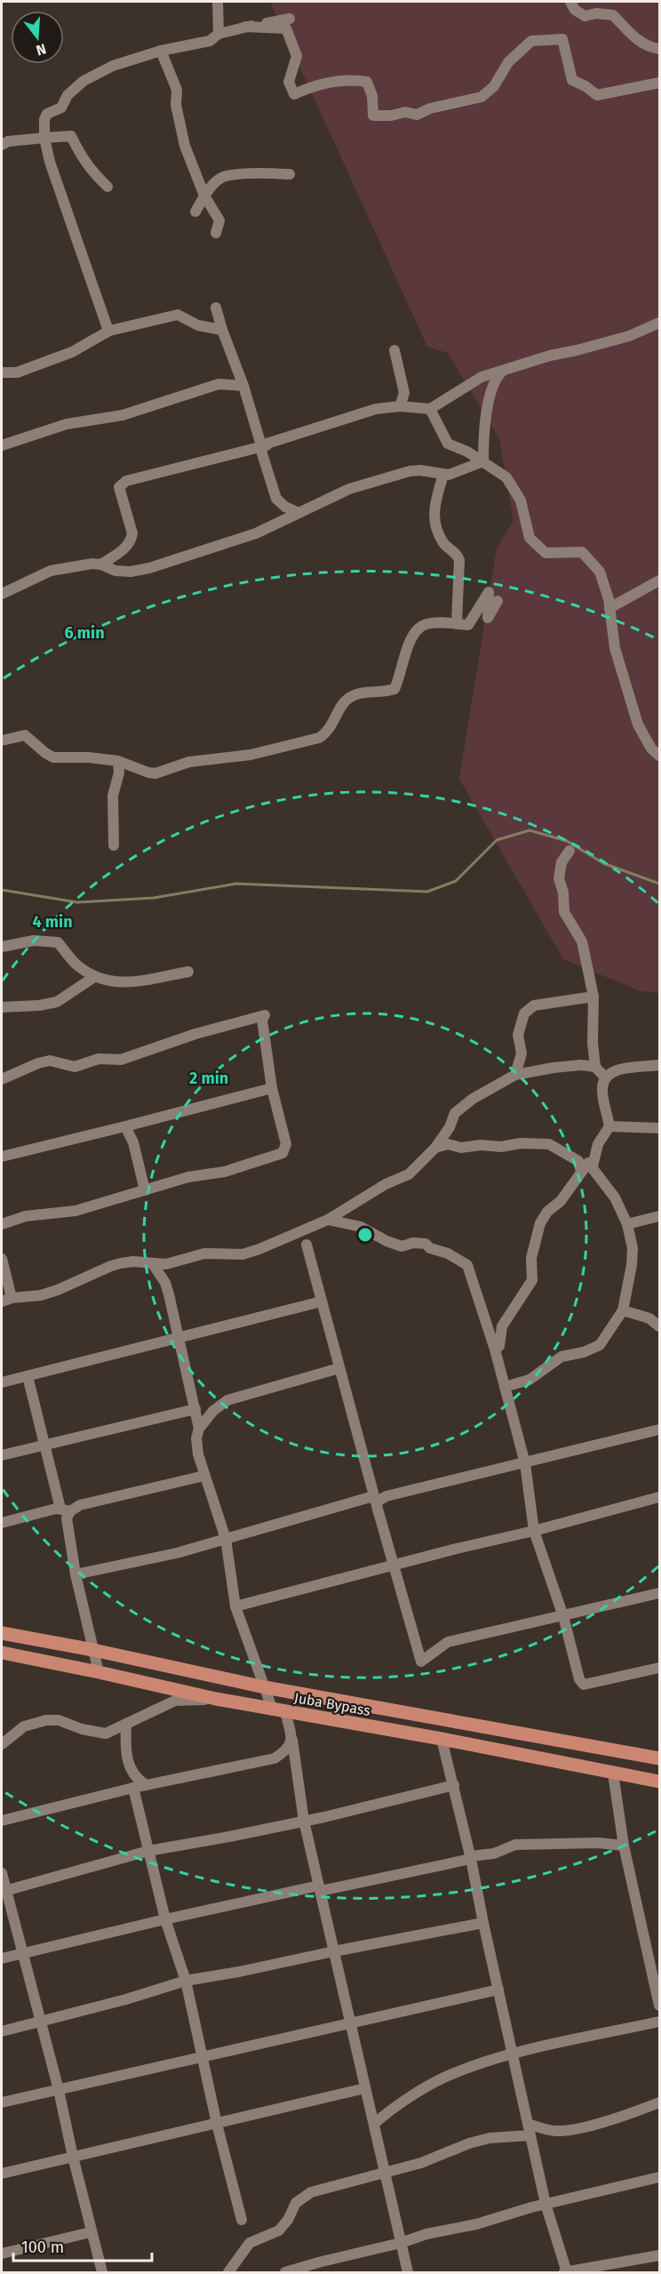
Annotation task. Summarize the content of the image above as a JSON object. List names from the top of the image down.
{
  "streets": {
    "main road": ["Juba Bypass"]
  },
  "scale_bar": "100 m",
  "north": "bottom",
  "rings": ["6 min", "4 min", "2 min"]
}
